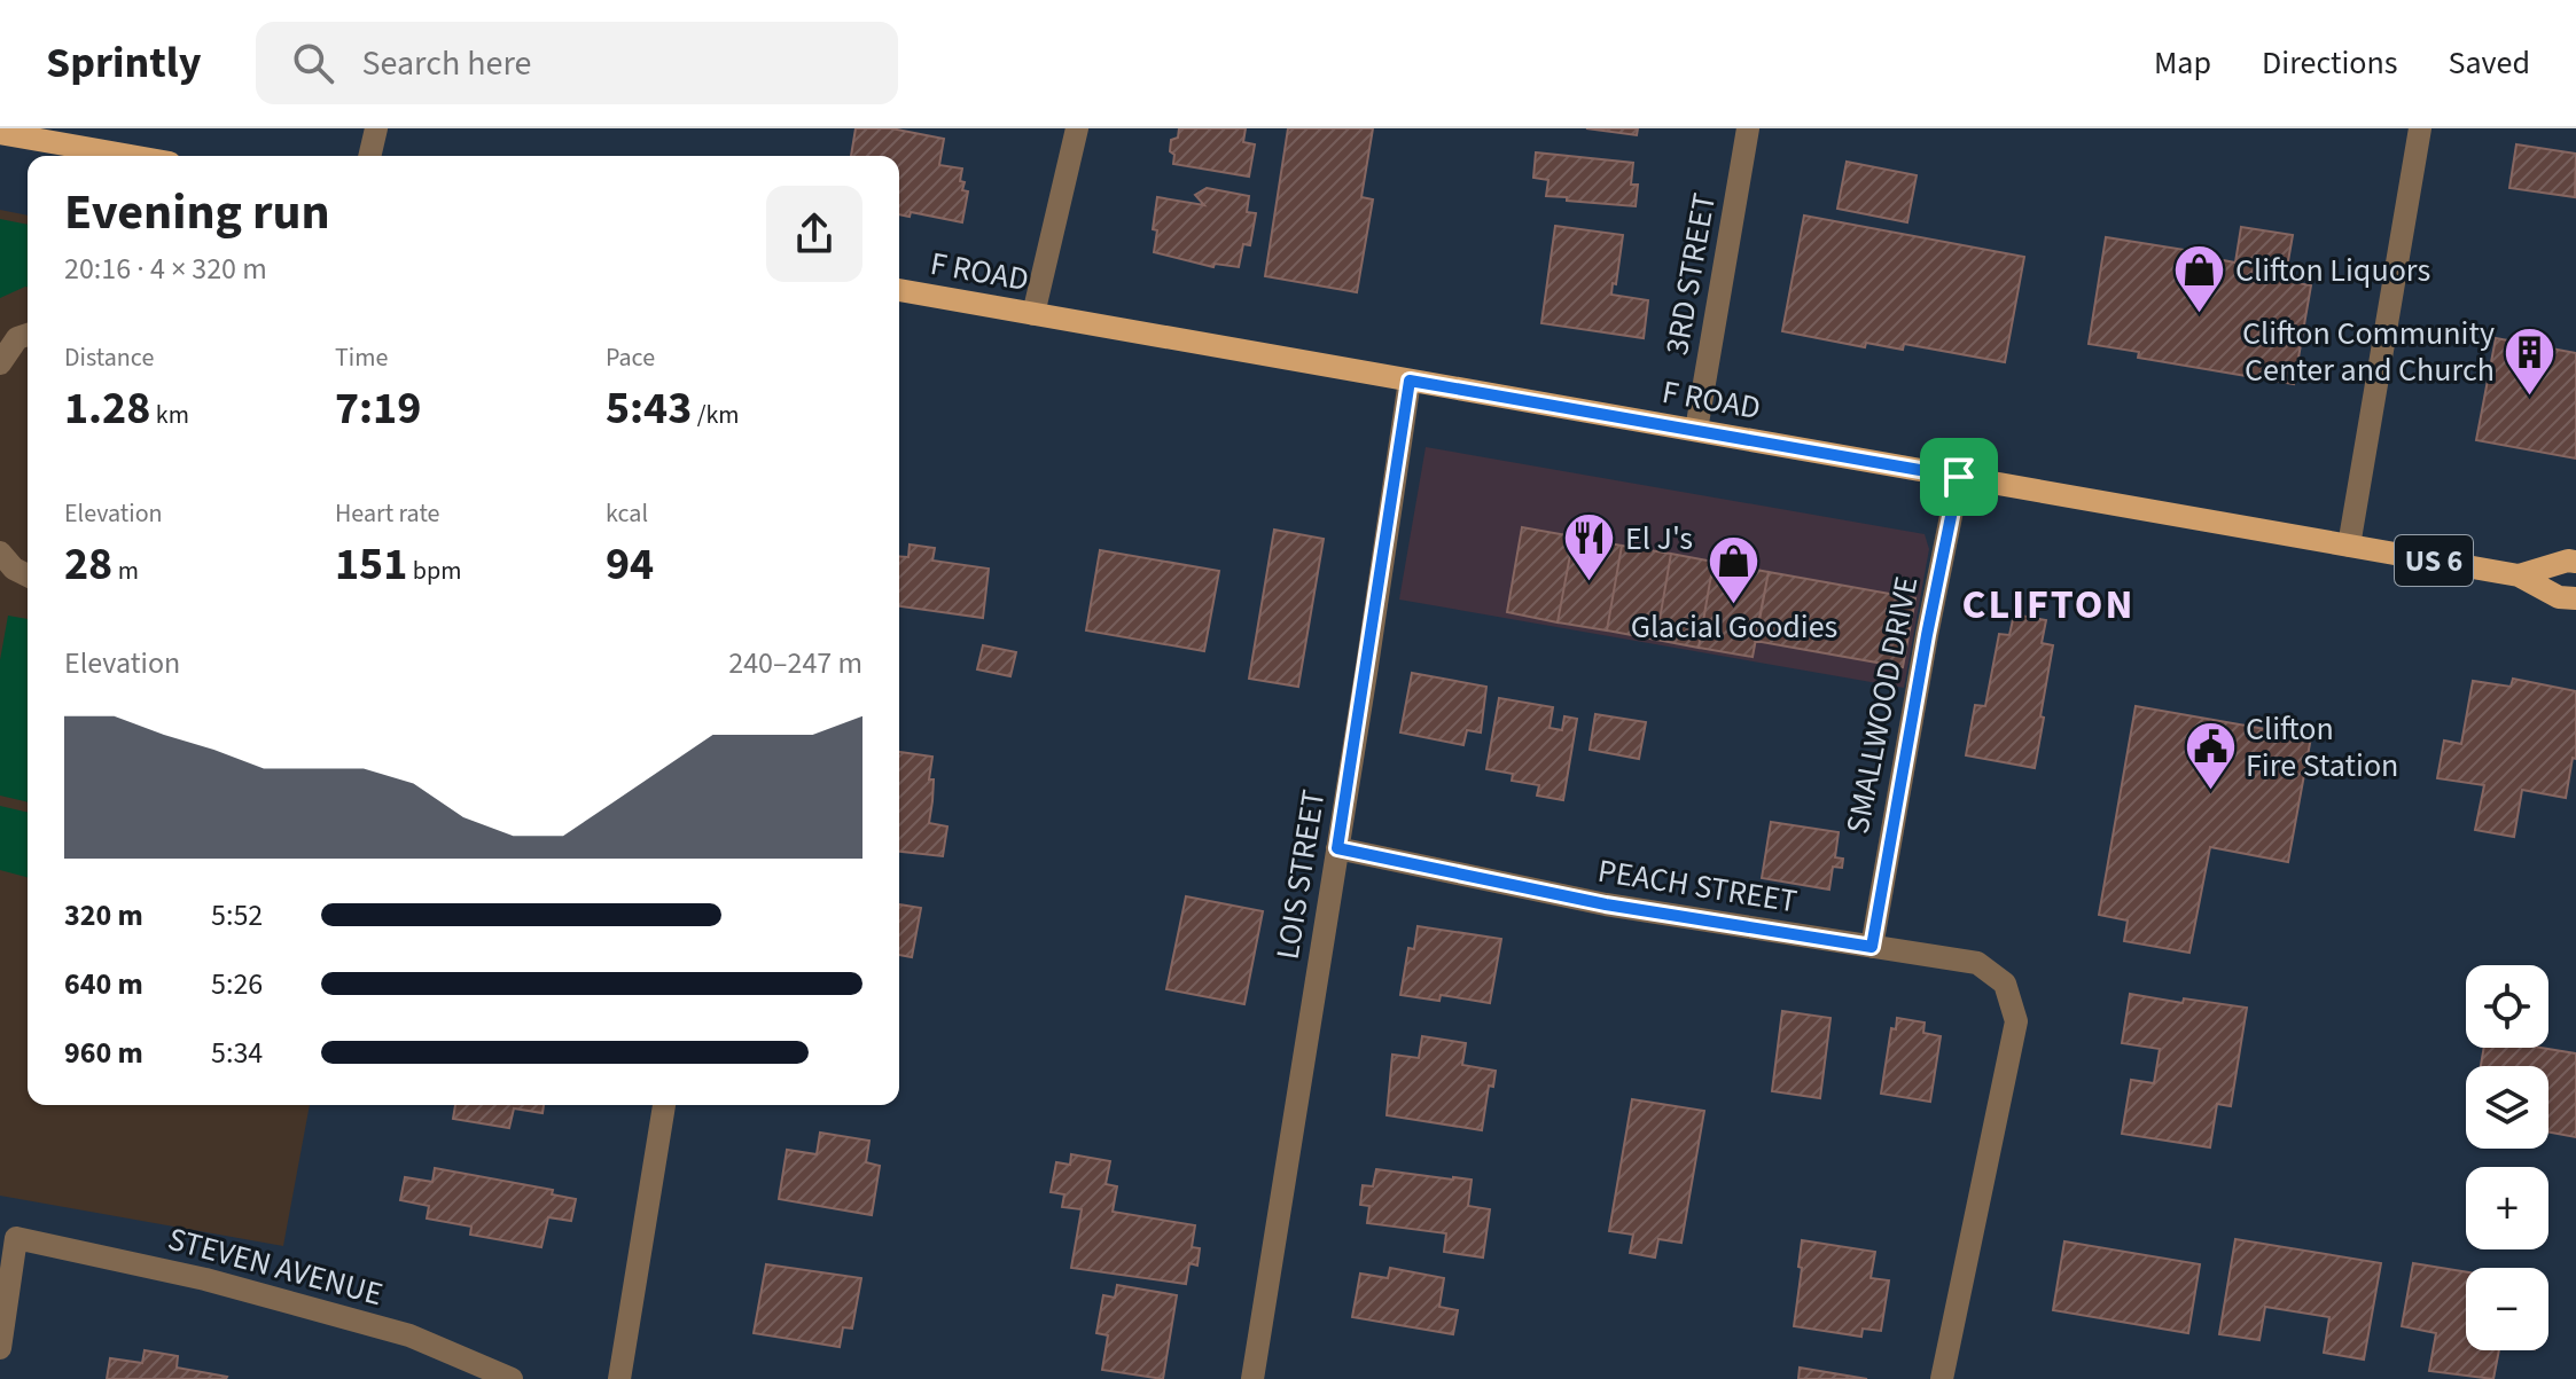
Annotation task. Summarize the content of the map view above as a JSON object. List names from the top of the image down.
{
  "streets": {
    "main road": ["F ROAD", "US 6"],
    "street": [
      "3RD STREET",
      "SMALLWOOD DRIVE",
      "LOIS STREET",
      "PEACH STREET",
      "STEVEN AVENUE"
    ]
  },
  "crossings": [
    ["F ROAD", "3RD STREET"],
    ["F ROAD", "SMALLWOOD DRIVE"],
    ["F ROAD", "LOIS STREET"],
    ["SMALLWOOD DRIVE", "PEACH STREET"],
    ["LOIS STREET", "PEACH STREET"]
  ],
  "districts": ["CLIFTON"],
  "places": {
    "shop": ["Clifton Liquors", "Glacial Goodies"],
    "building": ["Clifton Community Center and Church"],
    "restaurant": ["El J's"],
    "public building": ["Clifton Fire Station"]
  },
  "page": {
    "header": "Sprintly",
    "search": "Search here",
    "nav": ["Map", "Directions", "Saved"],
    "heading": ["Evening run", "20:16 · 4 × 320 m"],
    "stats": [
      ["Distance", "1.28 km"],
      ["Time", "7:19"],
      ["Pace", "5:43 /km"],
      ["Elevation", "28 m"],
      ["Heart rate", "151 bpm"],
      ["kcal", "94"]
    ],
    "chart": ["Elevation", "240–247 m"],
    "list": [
      {
        "name": "320 m",
        "note": "5:52"
      },
      {
        "name": "640 m",
        "note": "5:26"
      },
      {
        "name": "960 m",
        "note": "5:34"
      }
    ],
    "map_buttons": ["+", "−"]
  }
}
